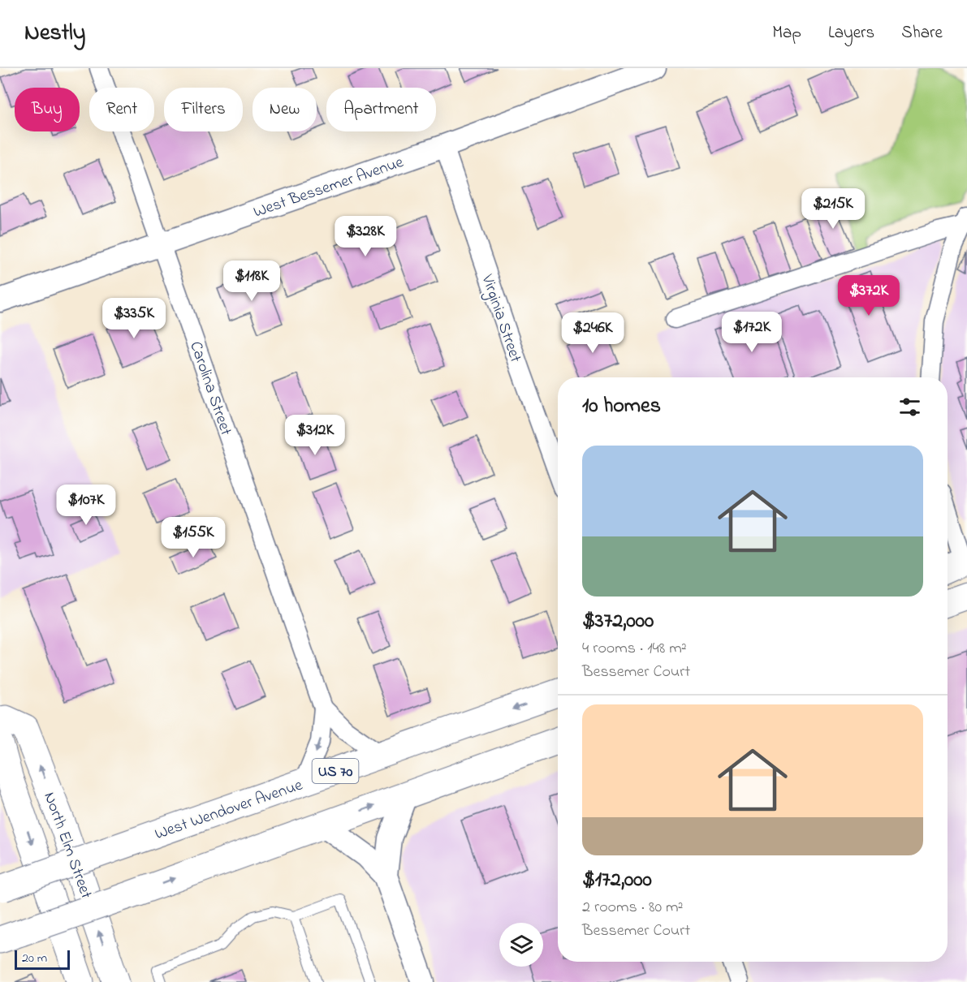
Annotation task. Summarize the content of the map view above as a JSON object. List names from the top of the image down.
{
  "streets": {
    "main road": ["US 70", "West Wendover Avenue", "North Elm Street"],
    "street": ["West Bessemer Avenue", "Virginia Street", "Carolina Street"]
  },
  "crossings": [
    ["West Bessemer Avenue", "Virginia Street"],
    ["West Bessemer Avenue", "Carolina Street"],
    ["Carolina Street", "West Wendover Avenue"]
  ],
  "scale_bar": "20 m",
  "page": {
    "header": "Nestly",
    "nav": ["Map", "Layers", "Share"],
    "chip": [
      "Buy",
      "Rent",
      "Filters",
      "New",
      "Apartment"
    ],
    "price": [
      "$215K",
      "$328K",
      "$118K",
      "$372K",
      "$335K",
      "$172K",
      "$246K",
      "$312K",
      "$107K",
      "$155K"
    ],
    "heading": "10 homes",
    "list": [
      {
        "name": "$372,000",
        "note": "4 rooms · 148 m² · Bessemer Court"
      },
      {
        "name": "$172,000",
        "note": "2 rooms · 80 m² · Bessemer Court"
      }
    ],
    "scale": "20 m"
  }
}
